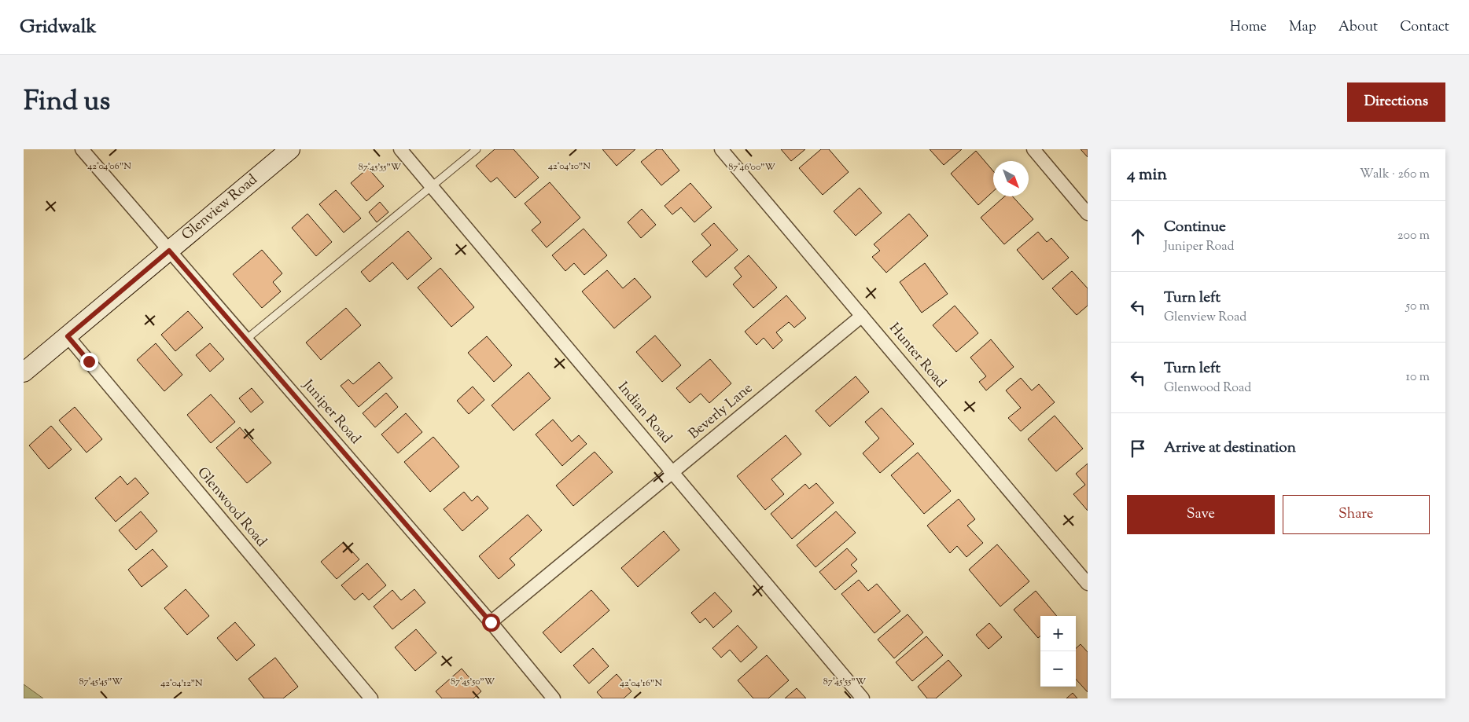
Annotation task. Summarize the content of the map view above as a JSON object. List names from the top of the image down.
{
  "streets": {
    "main road": ["Glenview Road"],
    "street": [
      "Hunter Road",
      "Beverly Lane",
      "Juniper Road",
      "Indian Road",
      "Glenwood Road"
    ]
  },
  "crossings": [
    ["Glenview Road", "Juniper Road"],
    ["Glenview Road", "Glenwood Road"],
    ["Hunter Road", "Beverly Lane"],
    ["Beverly Lane", "Juniper Road"],
    ["Beverly Lane", "Indian Road"]
  ],
  "north": "bottom right",
  "page": {
    "header": "Gridwalk",
    "nav": [
      "Home",
      "Map",
      "About",
      "Contact"
    ],
    "title": "Find us",
    "buttons": [
      "Directions",
      ["Save", "Share"]
    ],
    "heading": ["4 min", "Walk · 260 m"],
    "list": [
      ["Continue", "Juniper Road", "200 m"],
      ["Turn left", "Glenview Road", "50 m"],
      ["Turn left", "Glenwood Road", "10 m"],
      "Arrive at destination"
    ],
    "map_buttons": ["+", "−"]
  },
  "coordinates": [
    "42°04'06\"N",
    "42°04'10\"N",
    "87°45'55\"W",
    "87°46'00\"W",
    "87°45'45\"W",
    "87°45'50\"W",
    "42°04'12\"N",
    "42°04'16\"N"
  ]
}
